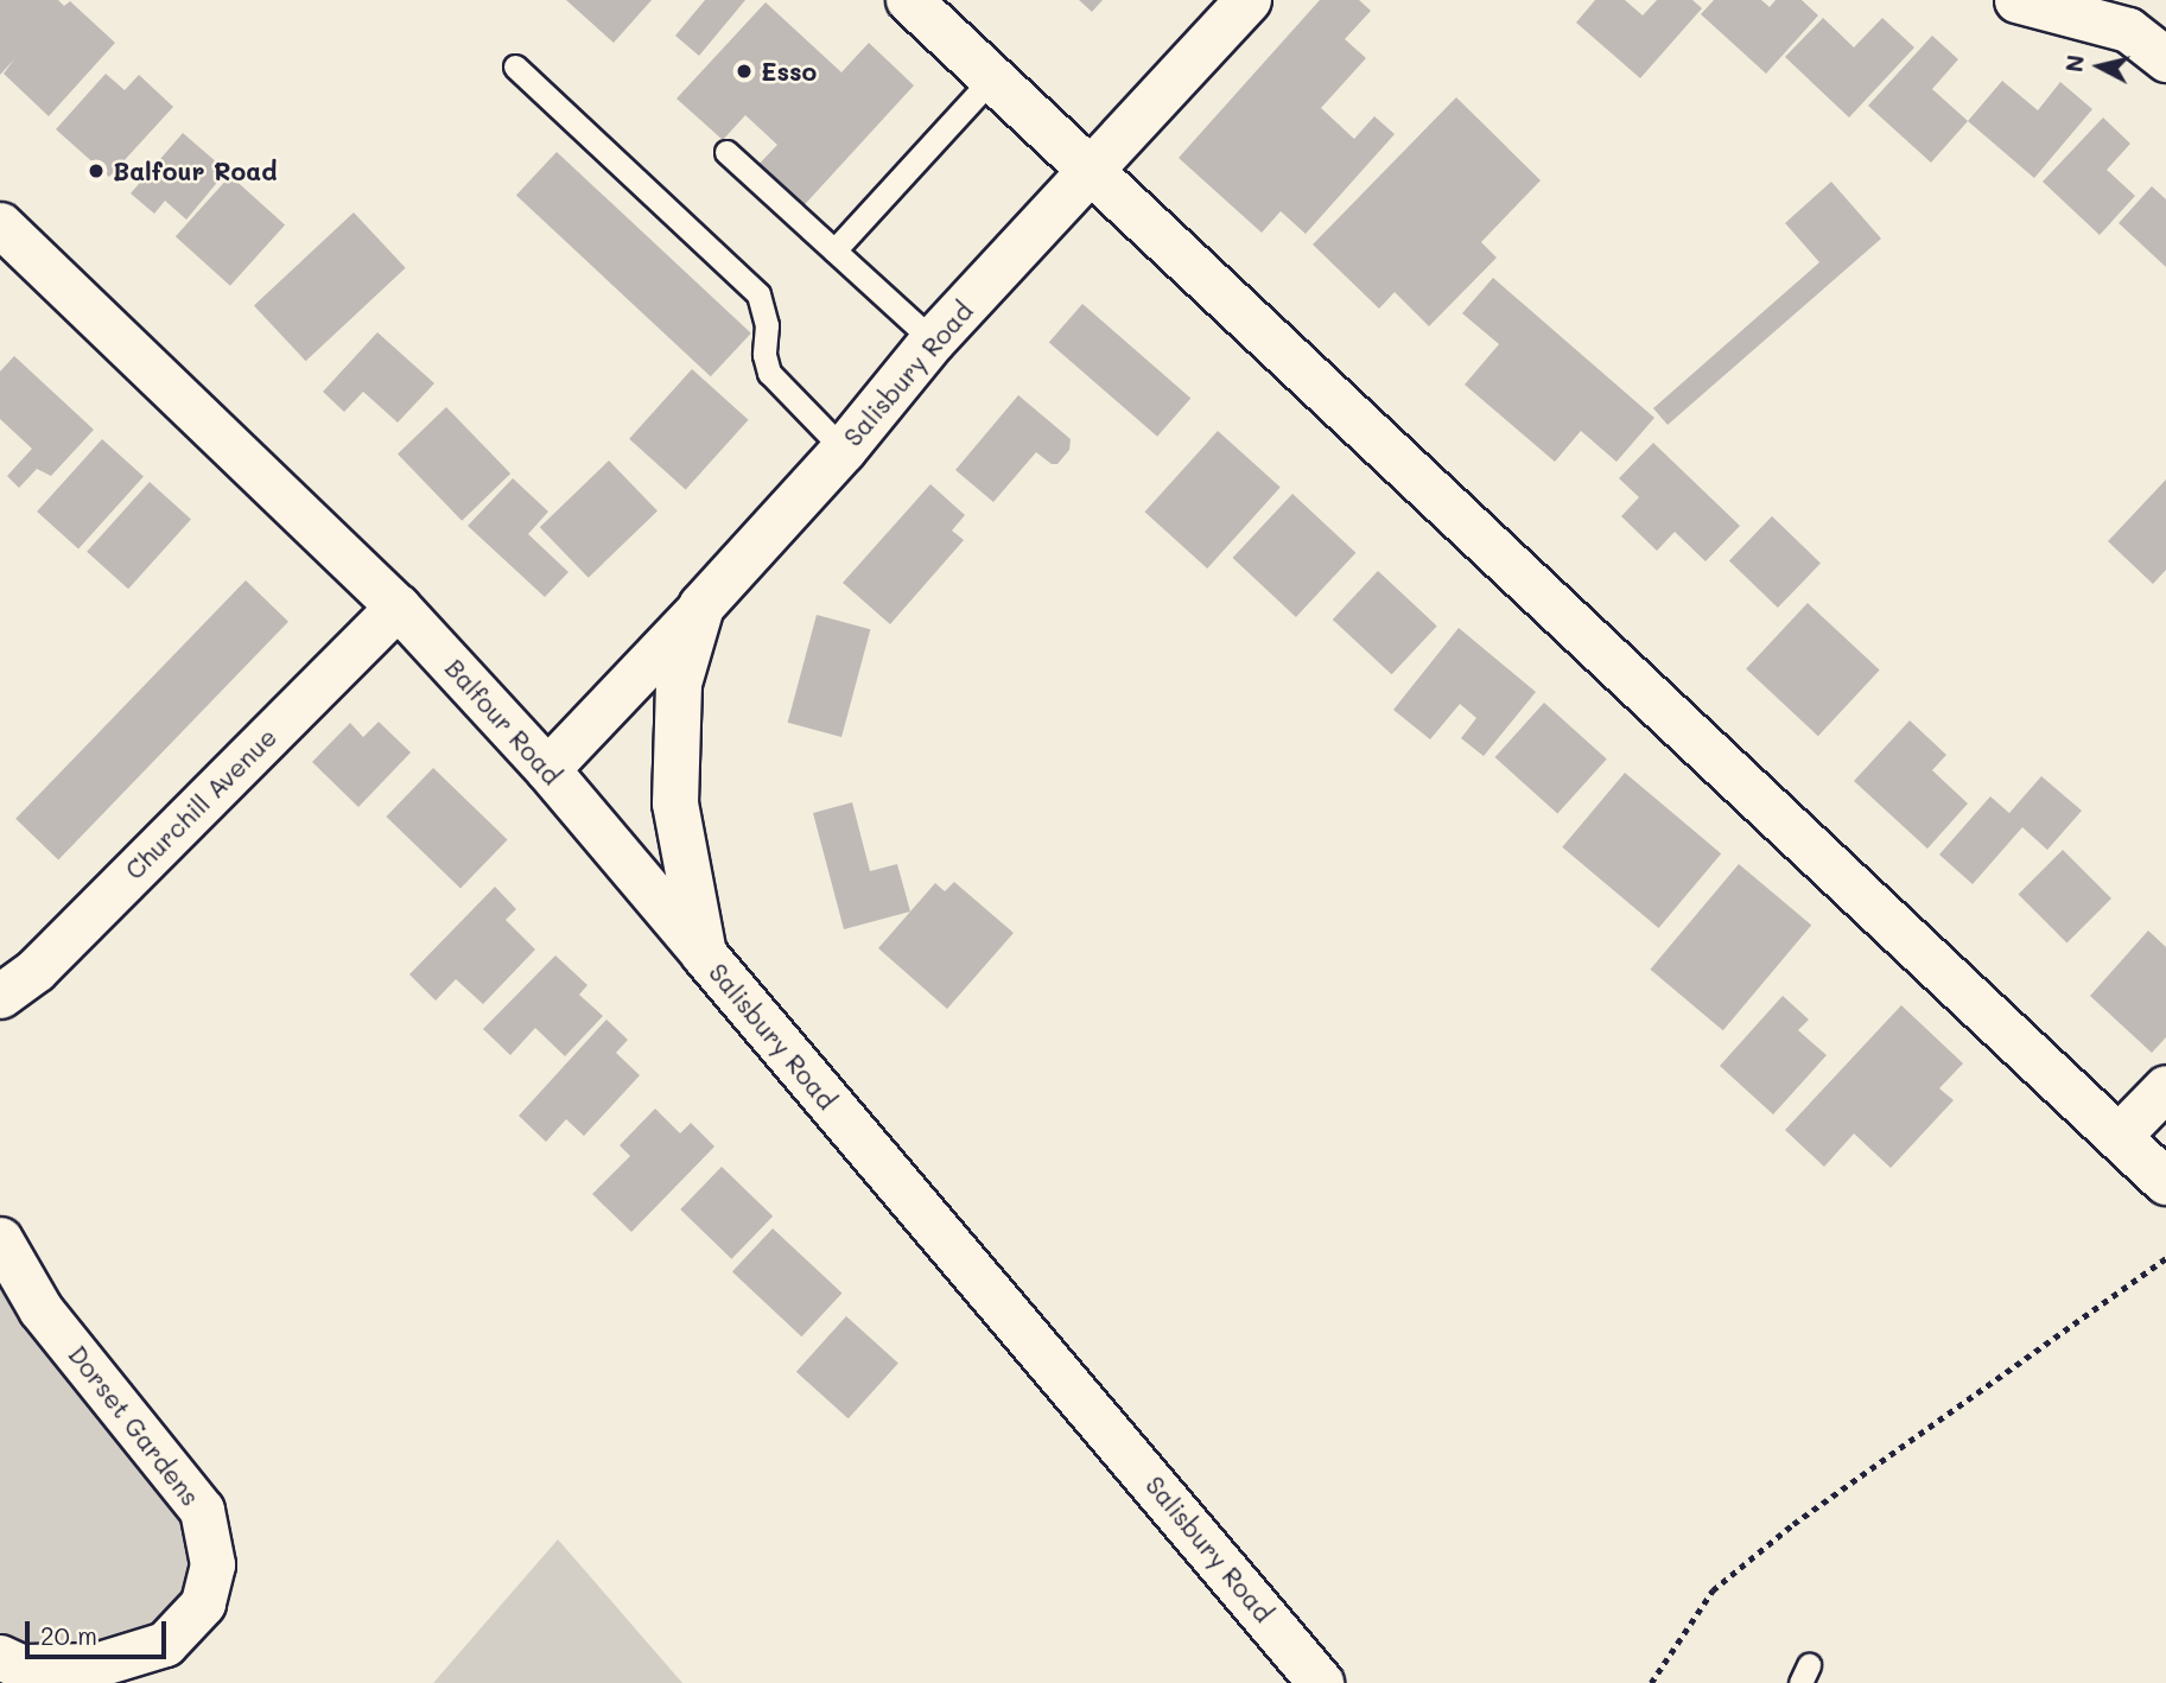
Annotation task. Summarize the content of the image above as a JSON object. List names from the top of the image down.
{
  "streets": {
    "street": [
      "Salisbury Road",
      "Balfour Road",
      "Churchill Avenue",
      "Dorset Gardens"
    ]
  },
  "crossings": [
    ["Salisbury Road", "Balfour Road"],
    ["Balfour Road", "Churchill Avenue"]
  ],
  "places": ["Esso", "Balfour Road"],
  "scale_bar": "20 m",
  "north": "left"
}
